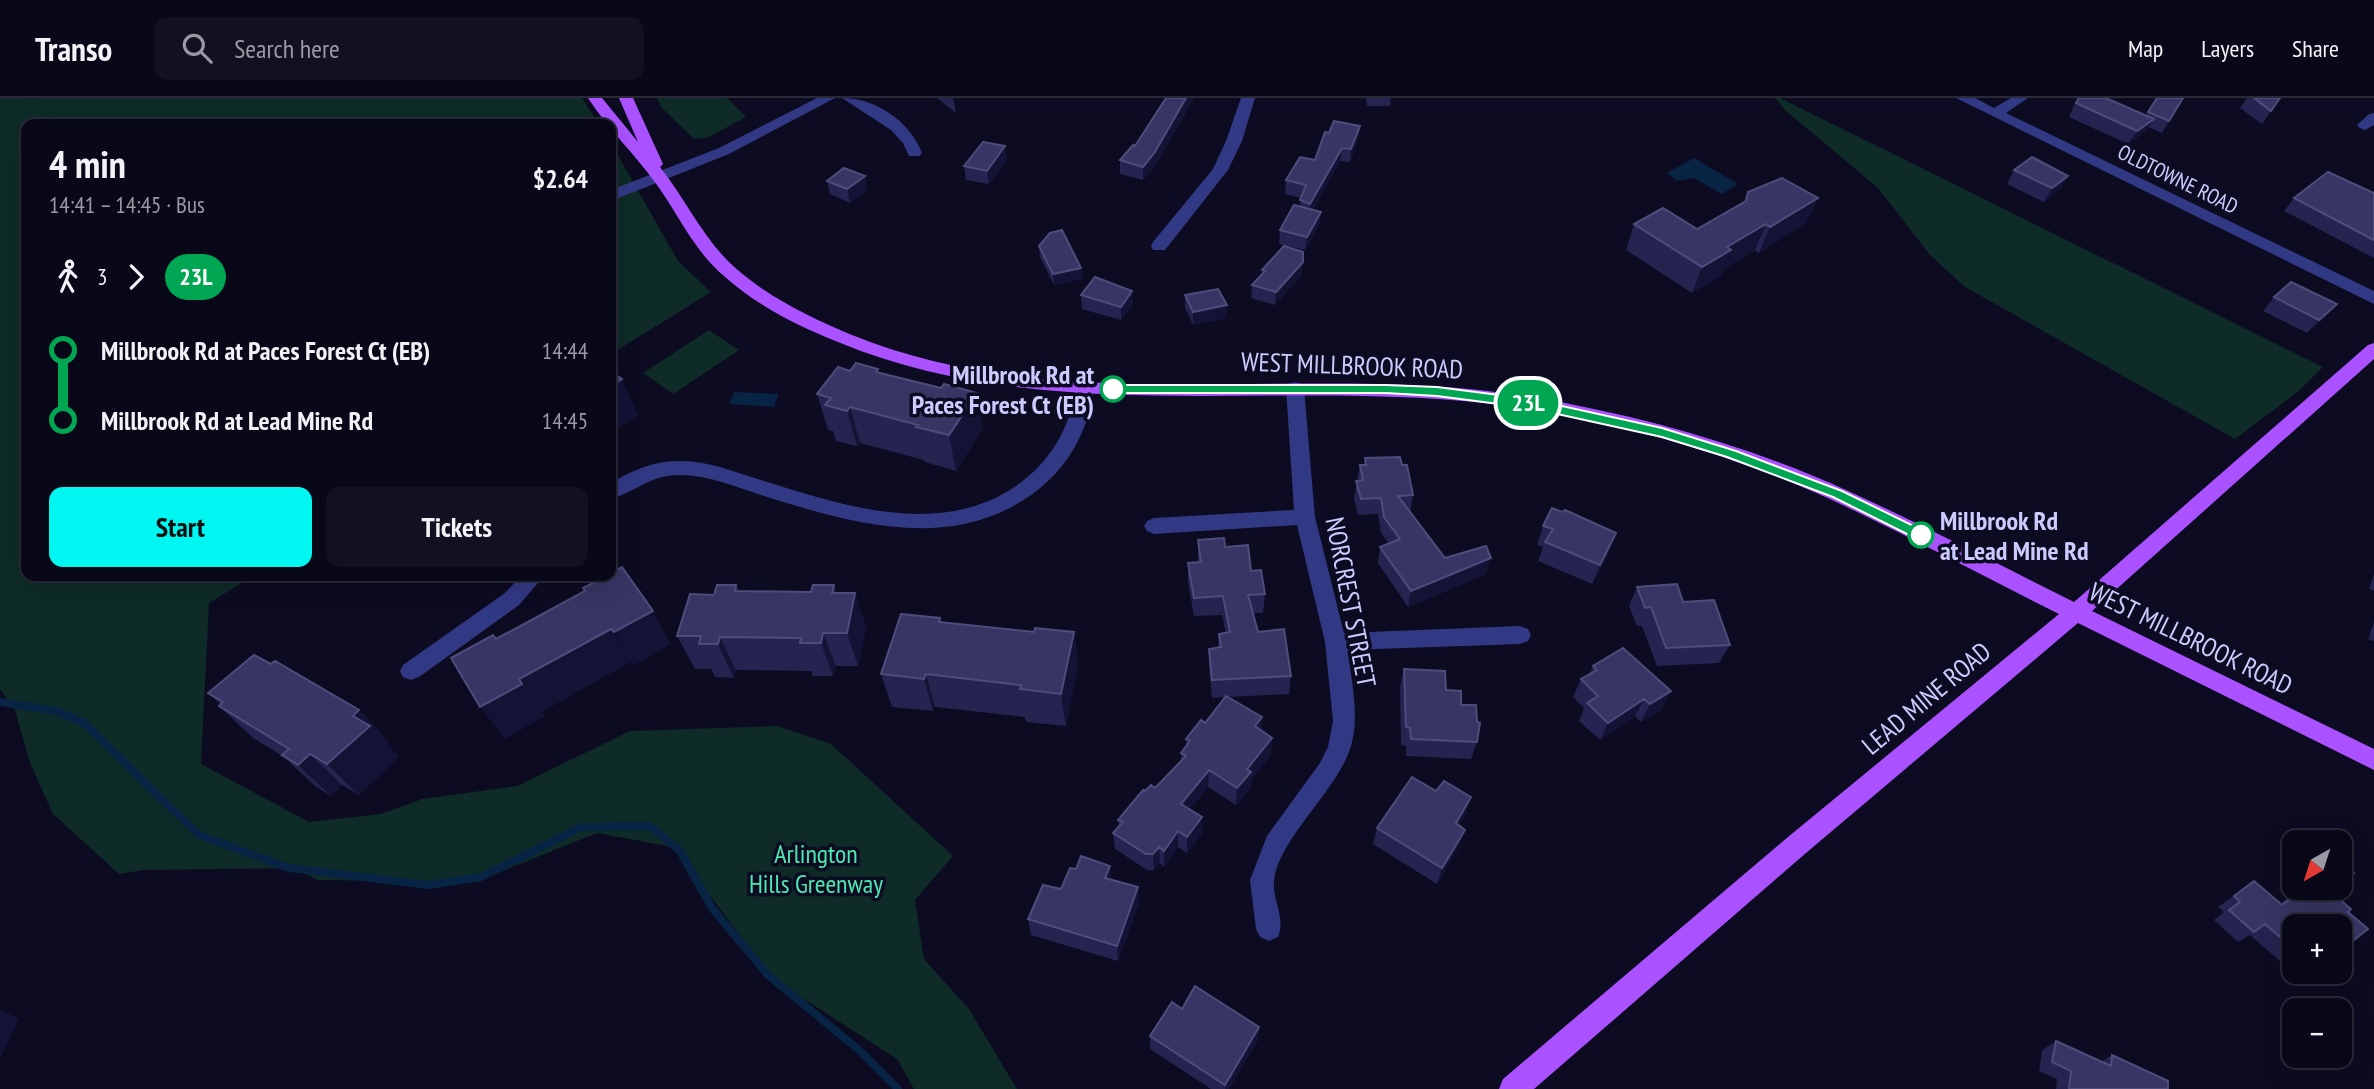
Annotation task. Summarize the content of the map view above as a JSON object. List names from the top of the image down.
{
  "streets": {
    "main road": ["WEST MILLBROOK ROAD", "LEAD MINE ROAD"],
    "street": ["OLDTOWNE ROAD", "NORCREST STREET"]
  },
  "crossings": [
    ["WEST MILLBROOK ROAD", "NORCREST STREET"],
    ["WEST MILLBROOK ROAD", "LEAD MINE ROAD"]
  ],
  "parks": ["Arlington Hills Greenway"],
  "places": ["Millbrook Rd at Paces Forest Ct (EB)", "Millbrook Rd at Lead Mine Rd"],
  "lines": ["bus line 23L"],
  "north": "bottom left",
  "page": {
    "header": "Transo",
    "search": "Search here",
    "nav": ["Map", "Layers", "Share"],
    "on_map": "23L",
    "heading": ["4 min", "14:41 – 14:45 · Bus", "$2.64"],
    "legs": ["3", "23L"],
    "list": [
      {
        "name": "Millbrook Rd at Paces Forest Ct (EB)",
        "value": "14:44"
      },
      {
        "name": "Millbrook Rd at Lead Mine Rd",
        "value": "14:45"
      }
    ],
    "buttons": ["Start", "Tickets"],
    "map_buttons": ["+", "−"]
  }
}
